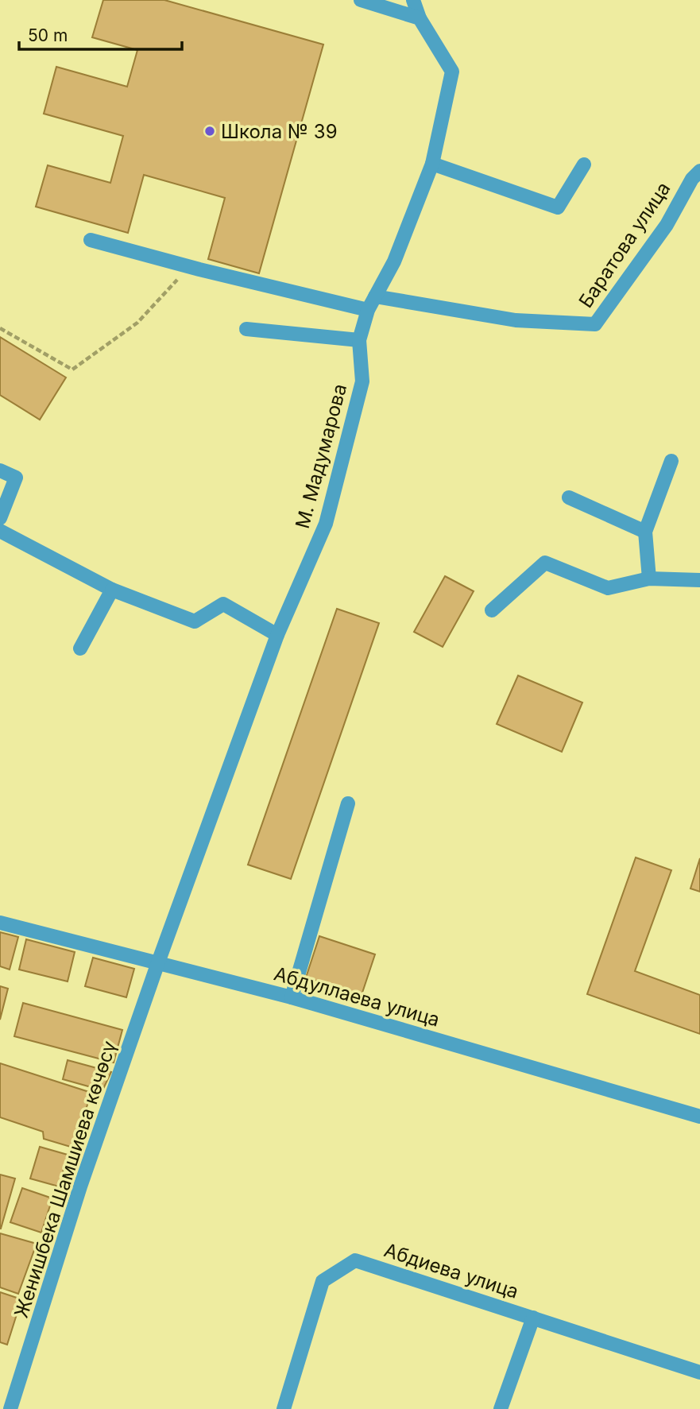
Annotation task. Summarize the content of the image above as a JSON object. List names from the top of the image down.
{
  "streets": {
    "street": [
      "Баратова улица",
      "М. Мадумарова",
      "Абдуллаева улица",
      "Женишбека Шамшиева көчөсү",
      "Абдиева улица"
    ]
  },
  "crossings": [
    ["Баратова улица", "М. Мадумарова"],
    ["М. Мадумарова", "Абдуллаева улица"],
    ["М. Мадумарова", "Женишбека Шамшиева көчөсү"],
    ["Абдуллаева улица", "Женишбека Шамшиева көчөсү"]
  ],
  "places": ["Школа № 39"],
  "scale_bar": "50 m"
}
